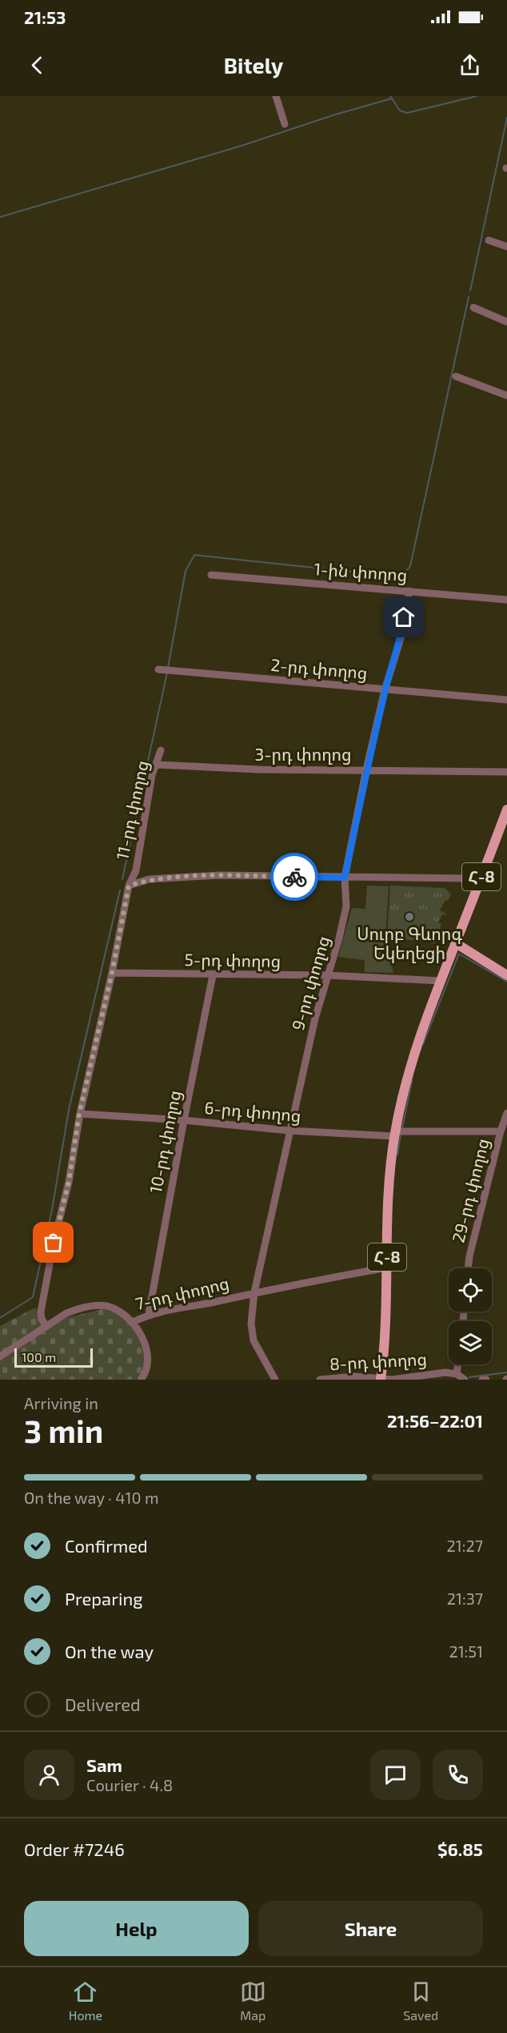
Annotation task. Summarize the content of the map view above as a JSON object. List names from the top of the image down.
{
  "streets": {
    "main road": ["Հ-8"],
    "street": [
      "1-ին փողոց",
      "2-րդ փողոց",
      "3-րդ փողոց",
      "11-րդ փողոց",
      "5-րդ փողոց",
      "9-րդ փողոց",
      "6-րդ փողոց",
      "10-րդ փողոց",
      "29-րդ փողոց",
      "7-րդ փողոց",
      "8-րդ փողոց"
    ]
  },
  "crossings": [
    ["1-ին փողոց", "9-րդ փողոց"],
    ["2-րդ փողոց", "9-րդ փողոց"],
    ["3-րդ փողոց", "11-րդ փողոց"],
    ["3-րդ փողոց", "9-րդ փողոց"],
    ["11-րդ փողոց", "5-րդ փողոց"],
    ["11-րդ փողոց", "6-րդ փողոց"],
    ["11-րդ փողոց", "7-րդ փողոց"],
    ["Հ-8", "5-րդ փողոց"],
    ["Հ-8", "6-րդ փողոց"],
    ["Հ-8", "7-րդ փողոց"],
    ["Հ-8", "8-րդ փողոց"],
    ["5-րդ փողոց", "9-րդ փողոց"],
    ["5-րդ փողոց", "10-րդ փողոց"],
    ["9-րդ փողոց", "6-րդ փողոց"],
    ["9-րդ փողոց", "7-րդ փողոց"],
    ["6-րդ փողոց", "10-րդ փողոց"],
    ["6-րդ փողոց", "29-րդ փողոց"],
    ["10-րդ փողոց", "7-րդ փողոց"]
  ],
  "places": ["Սուրբ Գևորգ Եկեղեցի"],
  "scale_bar": "100 m",
  "page": {
    "status": "21:53",
    "header": "Bitely",
    "scale": "100 m",
    "heading": ["3 min", "Arriving in", "21:56–22:01"],
    "panel": [
      "Sam",
      "Courier · 4.8",
      "Order #7246",
      "$6.85"
    ],
    "bar": "On the way · 410 m",
    "list": [
      ["Confirmed", "21:27"],
      ["Preparing", "21:37"],
      ["On the way", "21:51"],
      "Delivered"
    ],
    "buttons": ["Help", "Share"],
    "tabs": ["Home", "Map", "Saved"]
  }
}
